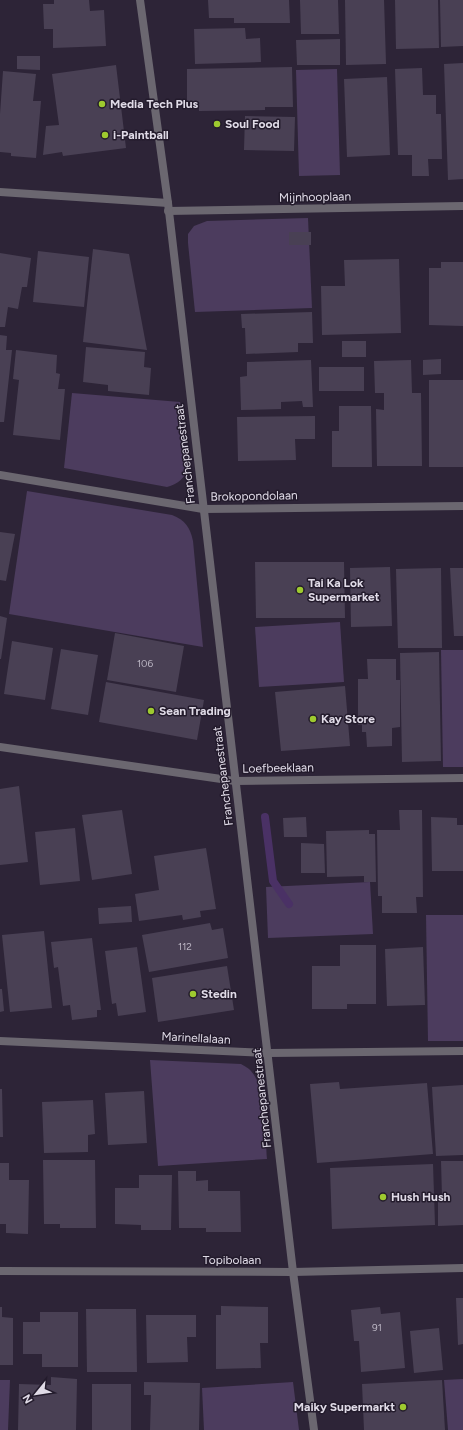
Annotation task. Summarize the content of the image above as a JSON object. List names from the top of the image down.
{
  "streets": {
    "street": [
      "Mijnhooplaan",
      "Franchepanestraat",
      "Brokopondolaan",
      "Loefbeeklaan",
      "Marinellalaan",
      "Topibolaan"
    ]
  },
  "crossings": [
    ["Mijnhooplaan", "Franchepanestraat"],
    ["Franchepanestraat", "Brokopondolaan"],
    ["Franchepanestraat", "Loefbeeklaan"],
    ["Franchepanestraat", "Marinellalaan"],
    ["Franchepanestraat", "Topibolaan"]
  ],
  "places": [
    "Media Tech Plus",
    "Soul Food",
    "i-Paintball",
    "Tai Ka Lok Supermarket",
    "Sean Trading",
    "Kay Store",
    "Stedin",
    "Hush Hush",
    "Maiky Supermarkt"
  ],
  "house_numbers": ["106", "112", "91"],
  "north": "bottom left"
}
